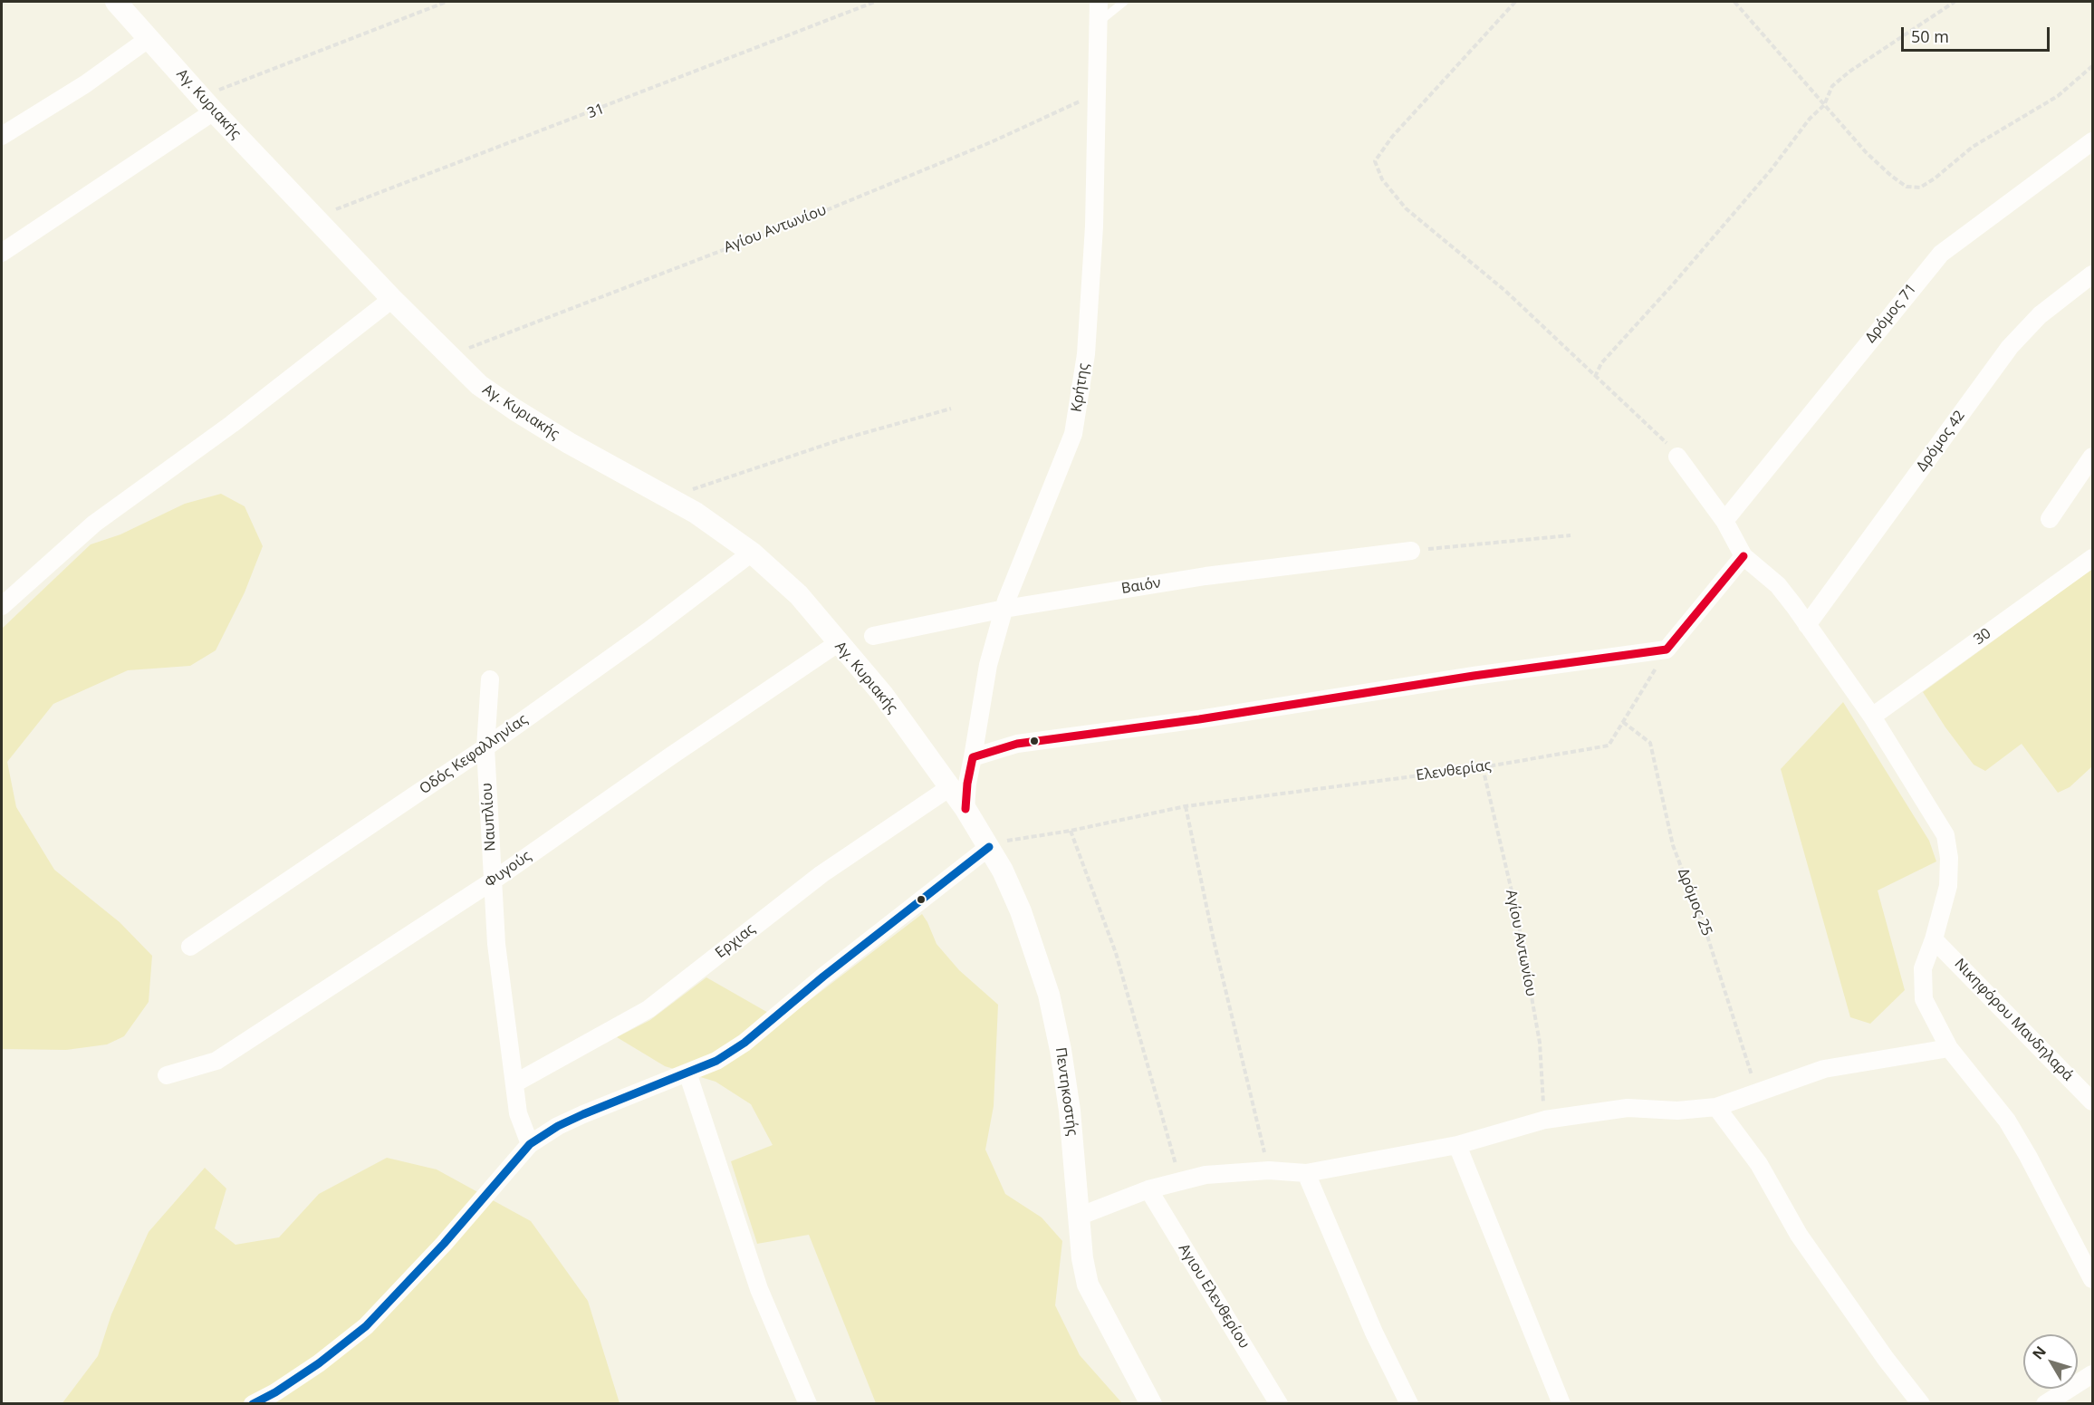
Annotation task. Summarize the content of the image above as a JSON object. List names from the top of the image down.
{
  "streets": {
    "street": [
      "Αγ. Κυριακής",
      "Δρόμος 71",
      "Κρήτης",
      "Δρόμος 42",
      "Βαιόν",
      "30",
      "Οδός Κεφαλληνίας",
      "Ναυπλίου",
      "Φυγούς",
      "Ερχιας",
      "Νικηφόρου Μανδηλαρά",
      "Πεντηκοστής",
      "Αγιου Ελενθερίου"
    ],
    "path": [
      "31",
      "Αγίου Αντωνίου",
      "Ελενθερίας",
      "Δρόμος 25"
    ]
  },
  "crossings": [
    ["Αγ. Κυριακής", "31"],
    ["Αγ. Κυριακής", "Αγίου Αντωνίου"],
    ["Αγ. Κυριακής", "Οδός Κεφαλληνίας"],
    ["Αγ. Κυριακής", "Φυγούς"],
    ["Αγ. Κυριακής", "Ερχιας"],
    ["Αγ. Κυριακής", "Πεντηκοστής"],
    ["Αγίου Αντωνίου", "Κρήτης"],
    ["Αγίου Αντωνίου", "Ελενθερίας"],
    ["Κρήτης", "Βαιόν"],
    ["Κρήτης", "Πεντηκοστής"],
    ["Οδός Κεφαλληνίας", "Ναυπλίου"],
    ["Ελενθερίας", "Δρόμος 25"],
    ["Ελενθερίας", "Πεντηκοστής"],
    ["Ναυπλίου", "Φυγούς"],
    ["Ναυπλίου", "Ερχιας"],
    ["Ερχιας", "Πεντηκοστής"]
  ],
  "scale_bar": "50 m",
  "north": "top left"
}
